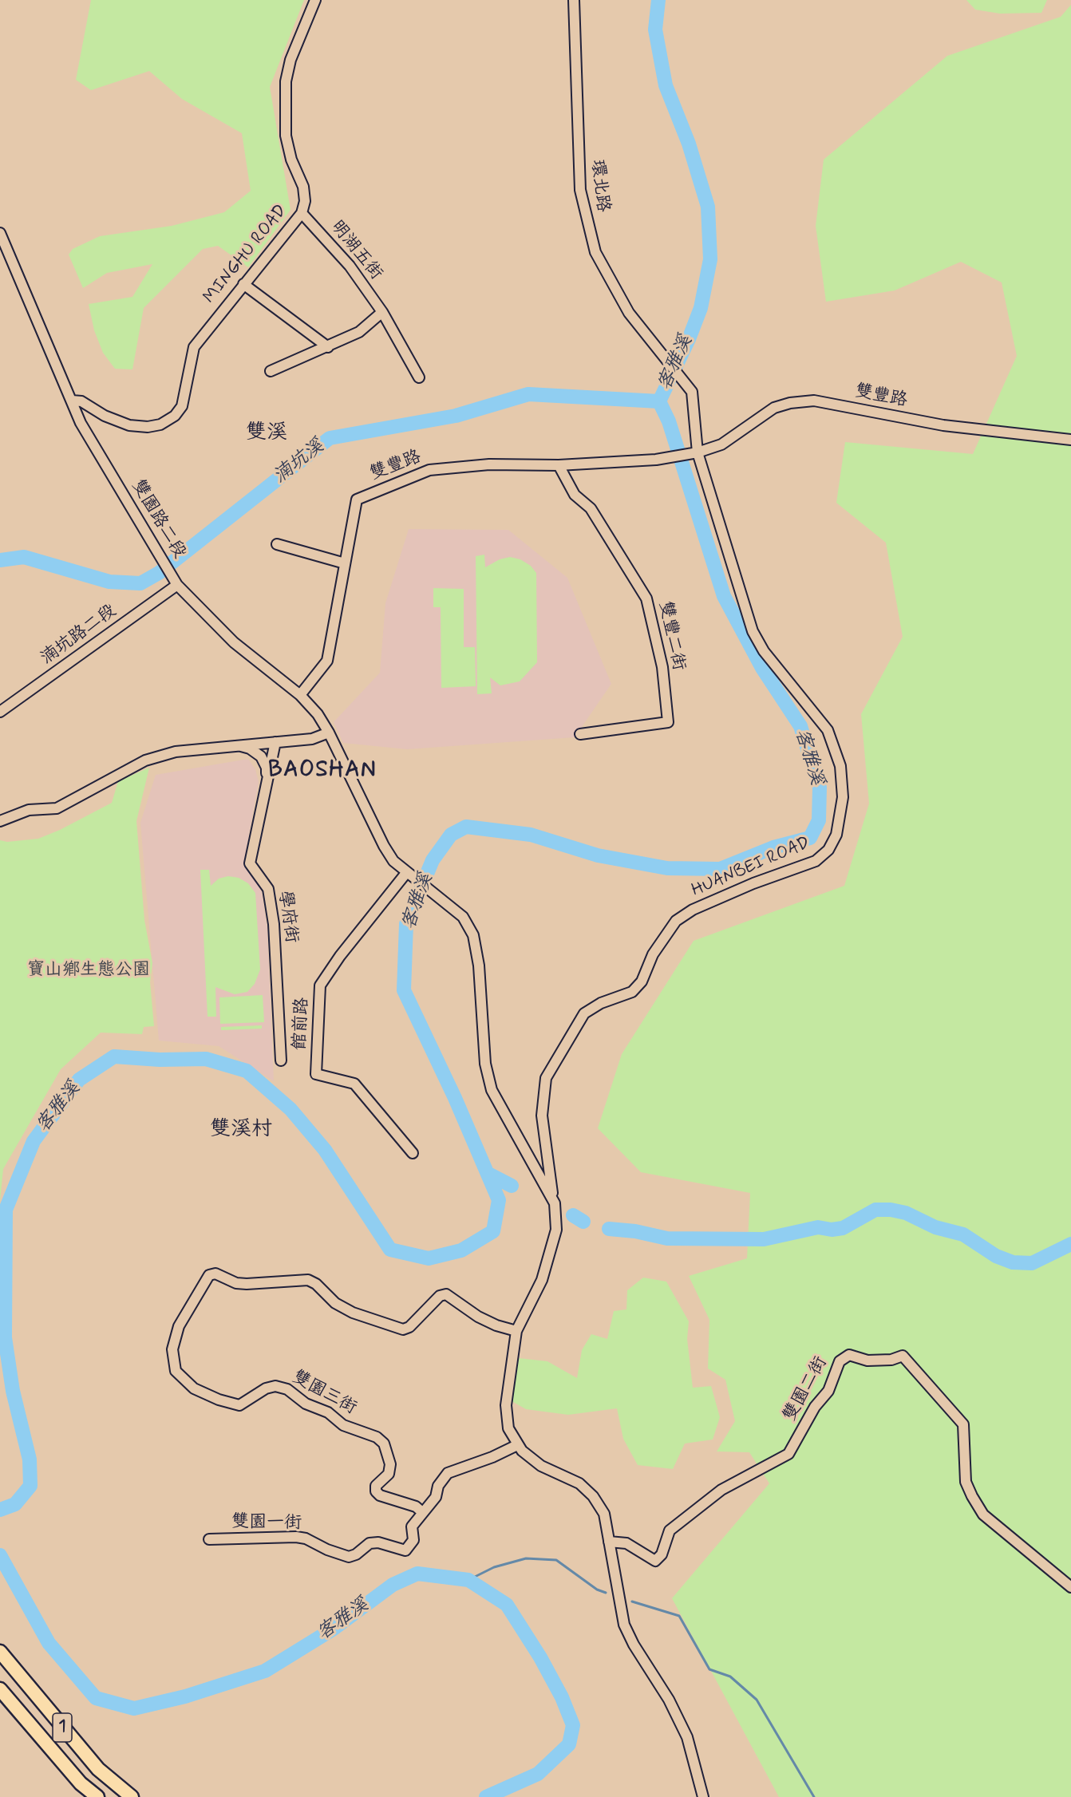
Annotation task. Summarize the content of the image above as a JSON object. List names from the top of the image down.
{
  "streets": {
    "highway": ["1"],
    "street": [
      "環北路",
      "明湖五街",
      "MINGHU ROAD",
      "雙豐路",
      "雙園路二段",
      "湳坑路二段",
      "雙豐二街",
      "HUANBEI ROAD",
      "學府街",
      "館前路",
      "雙園二街",
      "雙園三街",
      "雙園一街"
    ]
  },
  "crossings": [
    ["環北路", "雙豐路"],
    ["環北路", "HUANBEI ROAD"],
    ["明湖五街", "MINGHU ROAD"],
    ["MINGHU ROAD", "雙園路二段"],
    ["雙豐路", "雙園路二段"],
    ["雙豐路", "雙豐二街"],
    ["雙豐路", "HUANBEI ROAD"],
    ["雙園路二段", "湳坑路二段"],
    ["雙園路二段", "HUANBEI ROAD"],
    ["雙園路二段", "館前路"],
    ["HUANBEI ROAD", "雙園三街"],
    ["HUANBEI ROAD", "雙園一街"],
    ["雙園三街", "雙園一街"]
  ],
  "districts": ["雙溪", "BAOSHAN", "雙溪村"],
  "water": ["客雅溪", "湳坑溪"],
  "parks": ["寶山鄉生態公園"]
}
